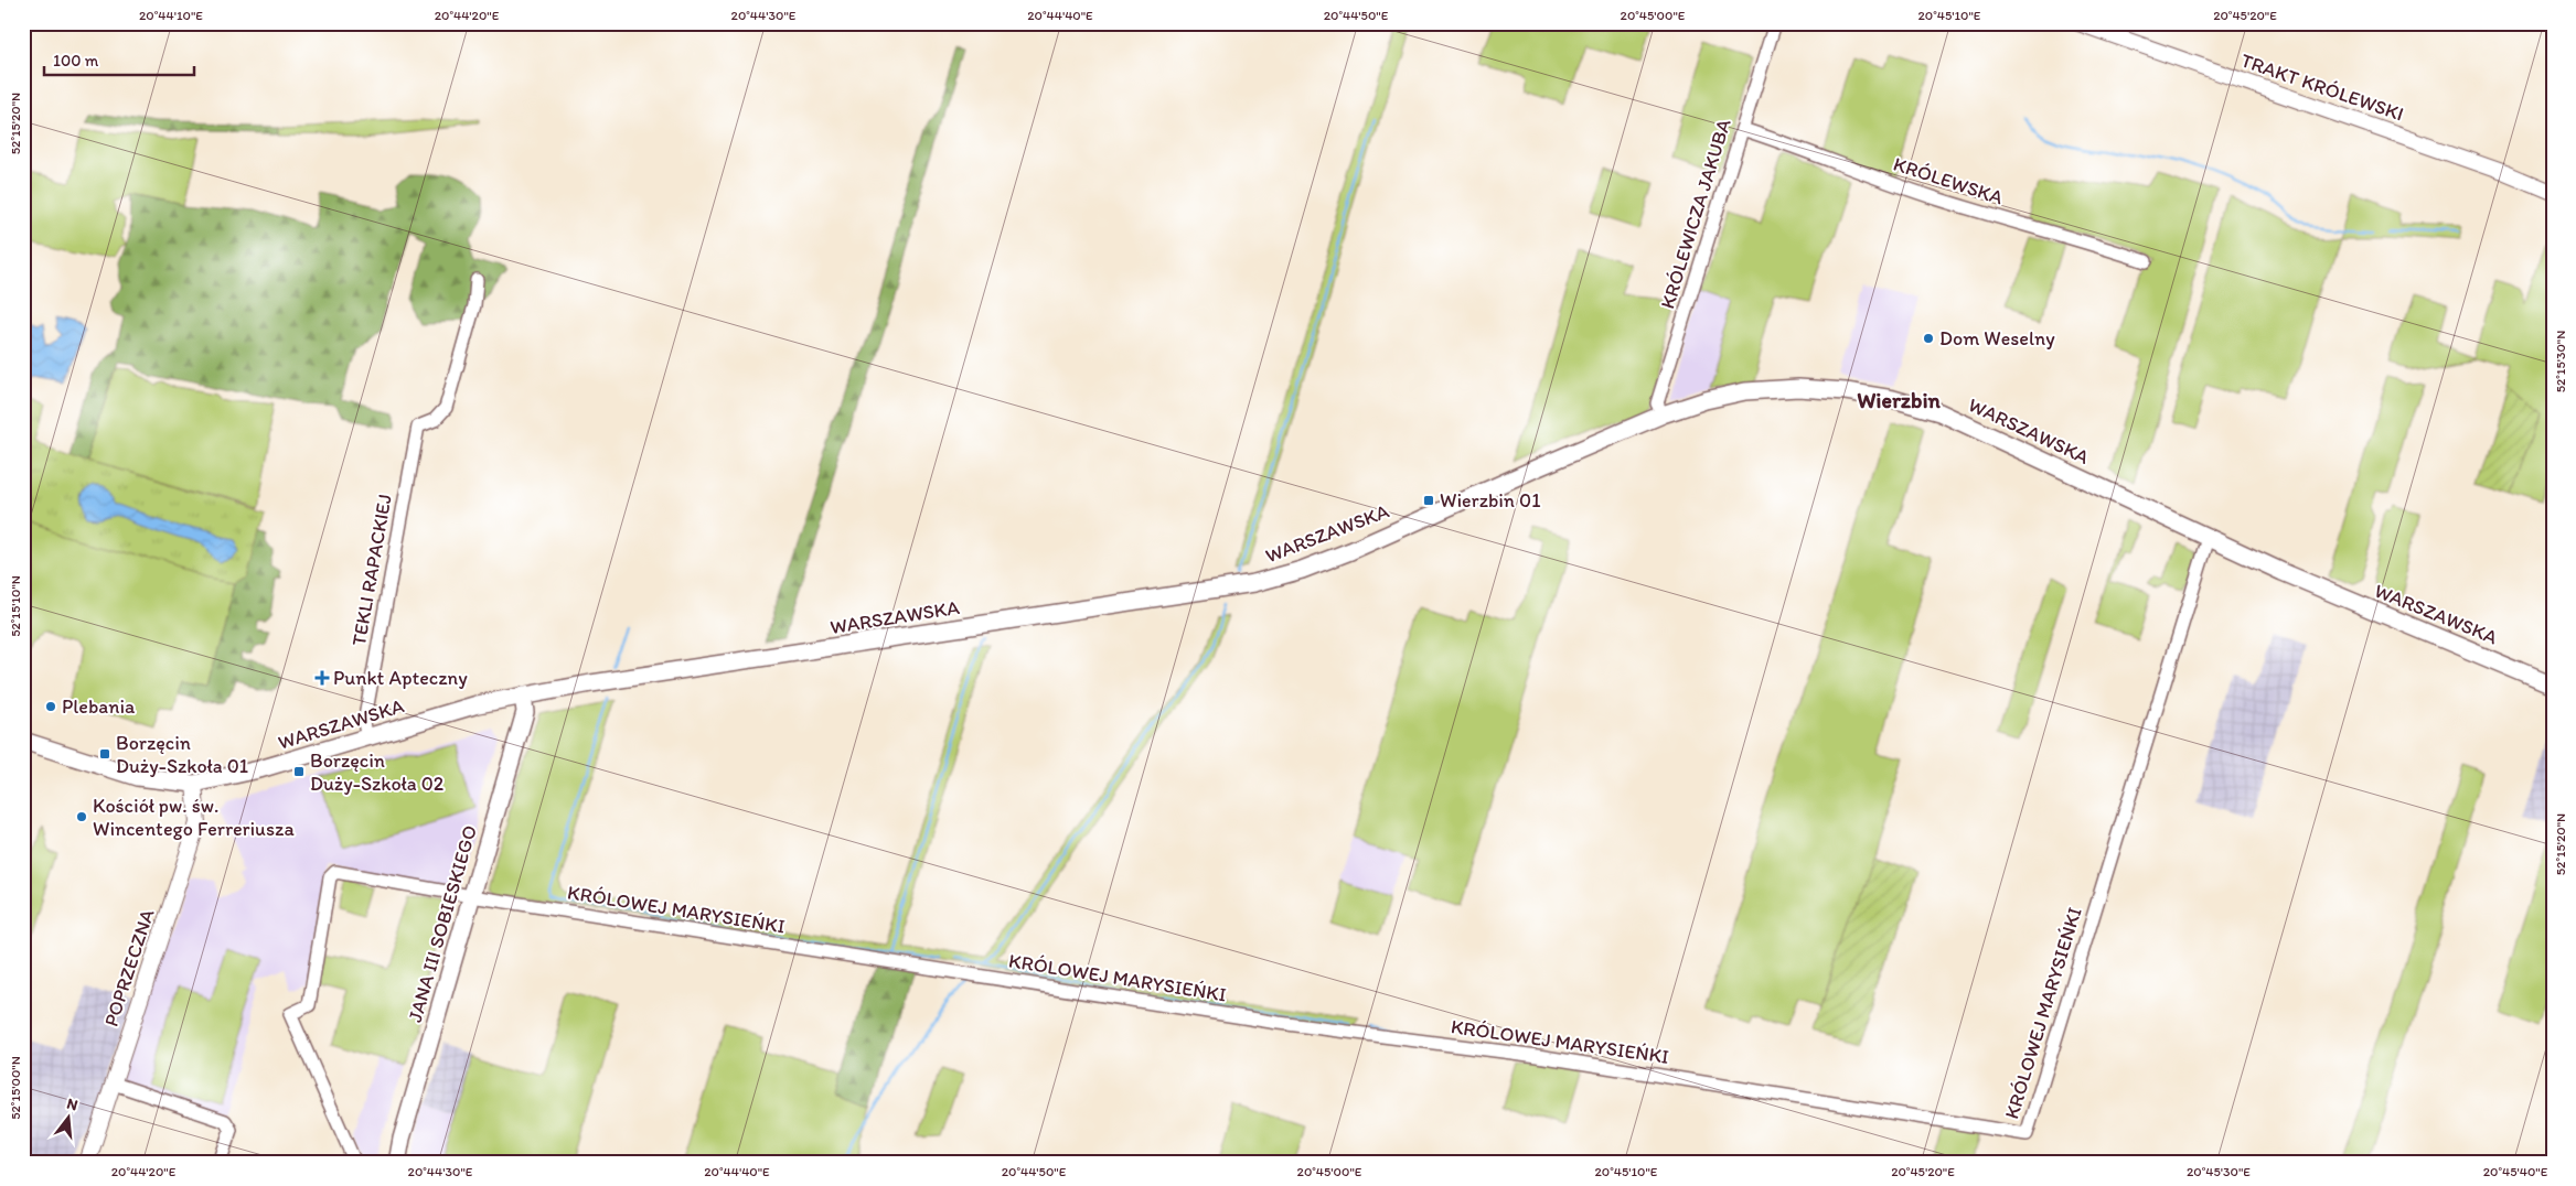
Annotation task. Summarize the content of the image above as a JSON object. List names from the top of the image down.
{
  "streets": {
    "main road": ["WARSZAWSKA", "JANA III SOBIESKIEGO"],
    "street": [
      "TRAKT KRÓLEWSKI",
      "KRÓLEWSKA",
      "KRÓLEWICZA JAKUBA",
      "TEKLI RAPACKIEJ",
      "KRÓLOWEJ MARYSIEŃKI",
      "POPRZECZNA"
    ]
  },
  "crossings": [
    ["KRÓLEWSKA", "KRÓLEWICZA JAKUBA"],
    ["KRÓLEWICZA JAKUBA", "WARSZAWSKA"],
    ["WARSZAWSKA", "TEKLI RAPACKIEJ"],
    ["WARSZAWSKA", "KRÓLOWEJ MARYSIEŃKI"],
    ["WARSZAWSKA", "JANA III SOBIESKIEGO"],
    ["WARSZAWSKA", "POPRZECZNA"],
    ["KRÓLOWEJ MARYSIEŃKI", "JANA III SOBIESKIEGO"]
  ],
  "districts": ["Wierzbin"],
  "places": {
    "other": ["Dom Weselny", "Plebania", "Kościół pw. św. Wincentego Ferreriusza"],
    "transit": ["Wierzbin 01", "Borzęcin Duży-Szkoła 01", "Borzęcin Duży-Szkoła 02"],
    "health": ["Punkt Apteczny"]
  },
  "scale_bar": "100 m",
  "north": "top",
  "coordinates": [
    "20°44'10\"E",
    "20°44'20\"E",
    "20°44'30\"E",
    "20°44'40\"E",
    "20°44'50\"E",
    "20°45'00\"E",
    "20°45'10\"E",
    "20°45'20\"E",
    "52°15'20\"N",
    "52°15'30\"N",
    "52°15'10\"N",
    "52°15'00\"N",
    "20°45'30\"E",
    "20°45'40\"E"
  ]
}
